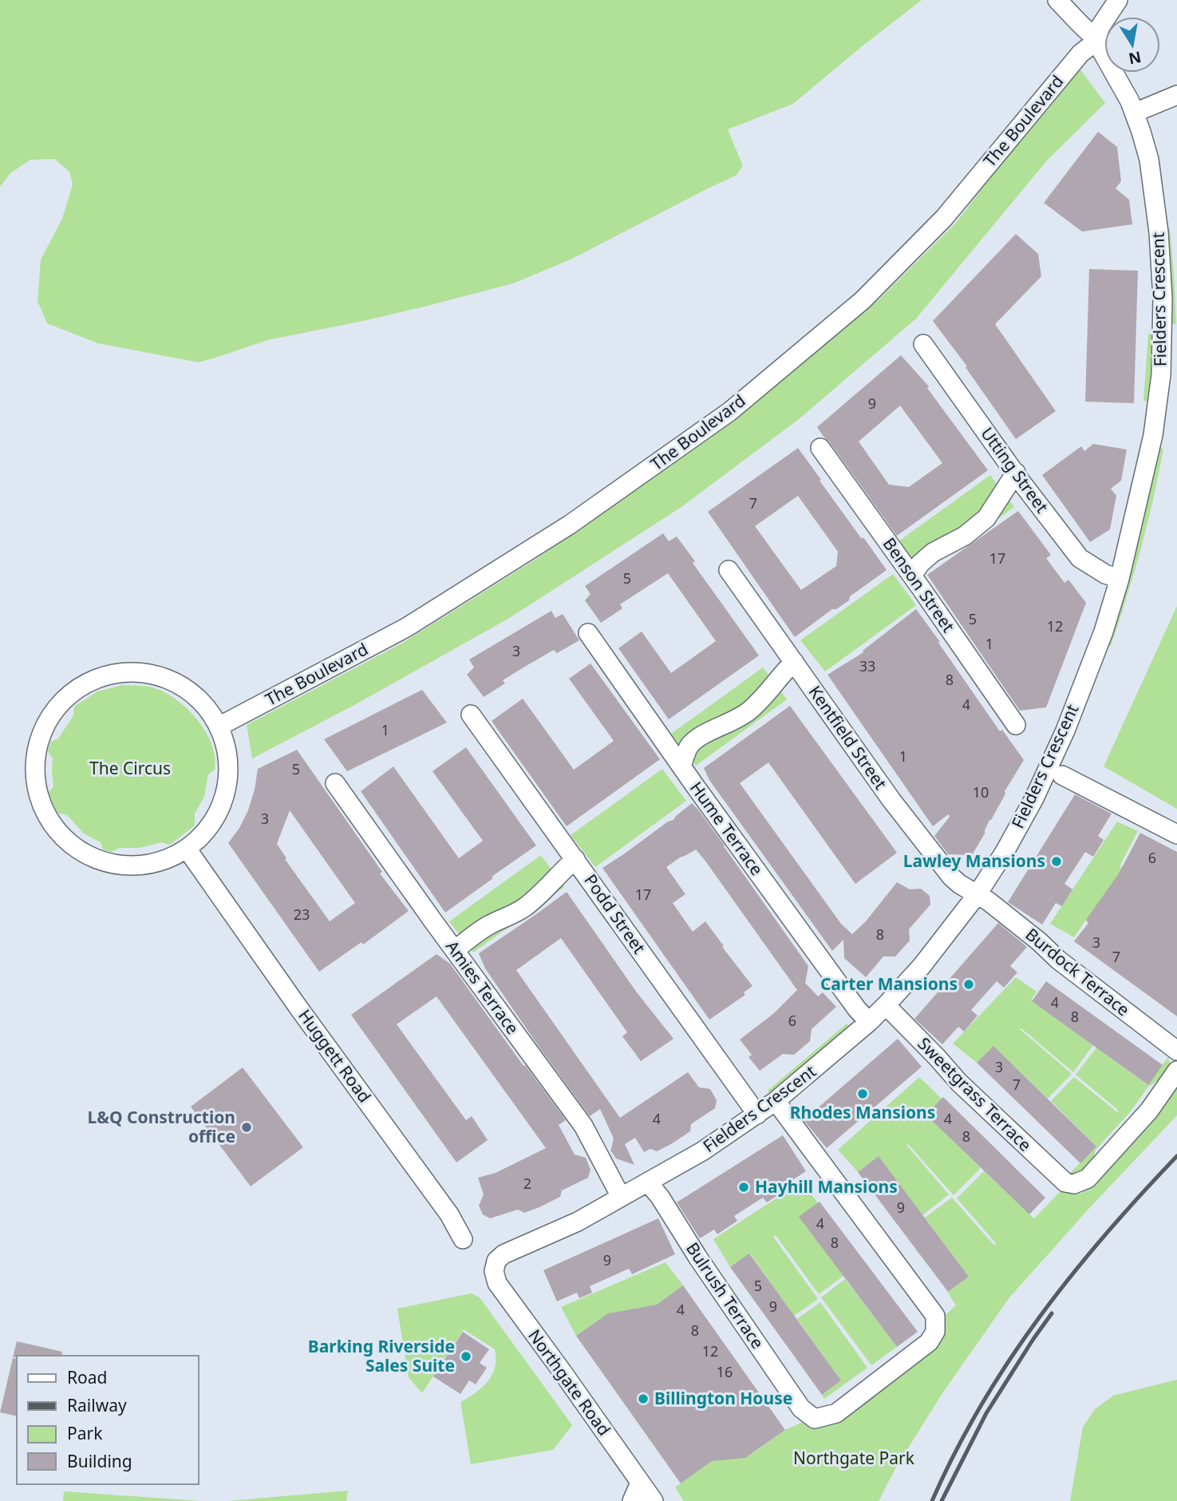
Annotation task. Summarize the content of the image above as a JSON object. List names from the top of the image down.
{
  "streets": {
    "street": [
      "The Boulevard",
      "Fielders Crescent",
      "Utting Street",
      "Benson Street",
      "Kentfield Street",
      "Hume Terrace",
      "Podd Street",
      "Burdock Terrace",
      "Amies Terrace",
      "Huggett Road",
      "Sweetgrass Terrace",
      "Bulrush Terrace",
      "Northgate Road"
    ]
  },
  "crossings": [
    ["The Boulevard", "Fielders Crescent"],
    ["The Boulevard", "Huggett Road"],
    ["Fielders Crescent", "Utting Street"],
    ["Fielders Crescent", "Kentfield Street"],
    ["Fielders Crescent", "Hume Terrace"],
    ["Fielders Crescent", "Podd Street"],
    ["Fielders Crescent", "Burdock Terrace"],
    ["Fielders Crescent", "Amies Terrace"],
    ["Fielders Crescent", "Sweetgrass Terrace"],
    ["Fielders Crescent", "Bulrush Terrace"],
    ["Fielders Crescent", "Northgate Road"],
    ["Kentfield Street", "Burdock Terrace"]
  ],
  "parks": ["The Circus", "Northgate Park"],
  "places": [
    "Lawley Mansions",
    "Carter Mansions",
    "Rhodes Mansions",
    "L&Q Construction office",
    "Hayhill Mansions",
    "Barking Riverside Sales Suite",
    "Billington House"
  ],
  "house_numbers": [
    "9",
    "7",
    "17",
    "5",
    "5",
    "12",
    "1",
    "3",
    "33",
    "8",
    "4",
    "1",
    "1",
    "5",
    "10",
    "3",
    "6",
    "17",
    "23",
    "8",
    "3",
    "7",
    "4",
    "8",
    "6",
    "3",
    "7",
    "4",
    "4",
    "8",
    "2",
    "9",
    "4",
    "8",
    "9",
    "5",
    "9",
    "4",
    "8",
    "12",
    "16"
  ],
  "legend": [
    "Road",
    "Railway",
    "Park",
    "Building"
  ],
  "north": "bottom"
}
